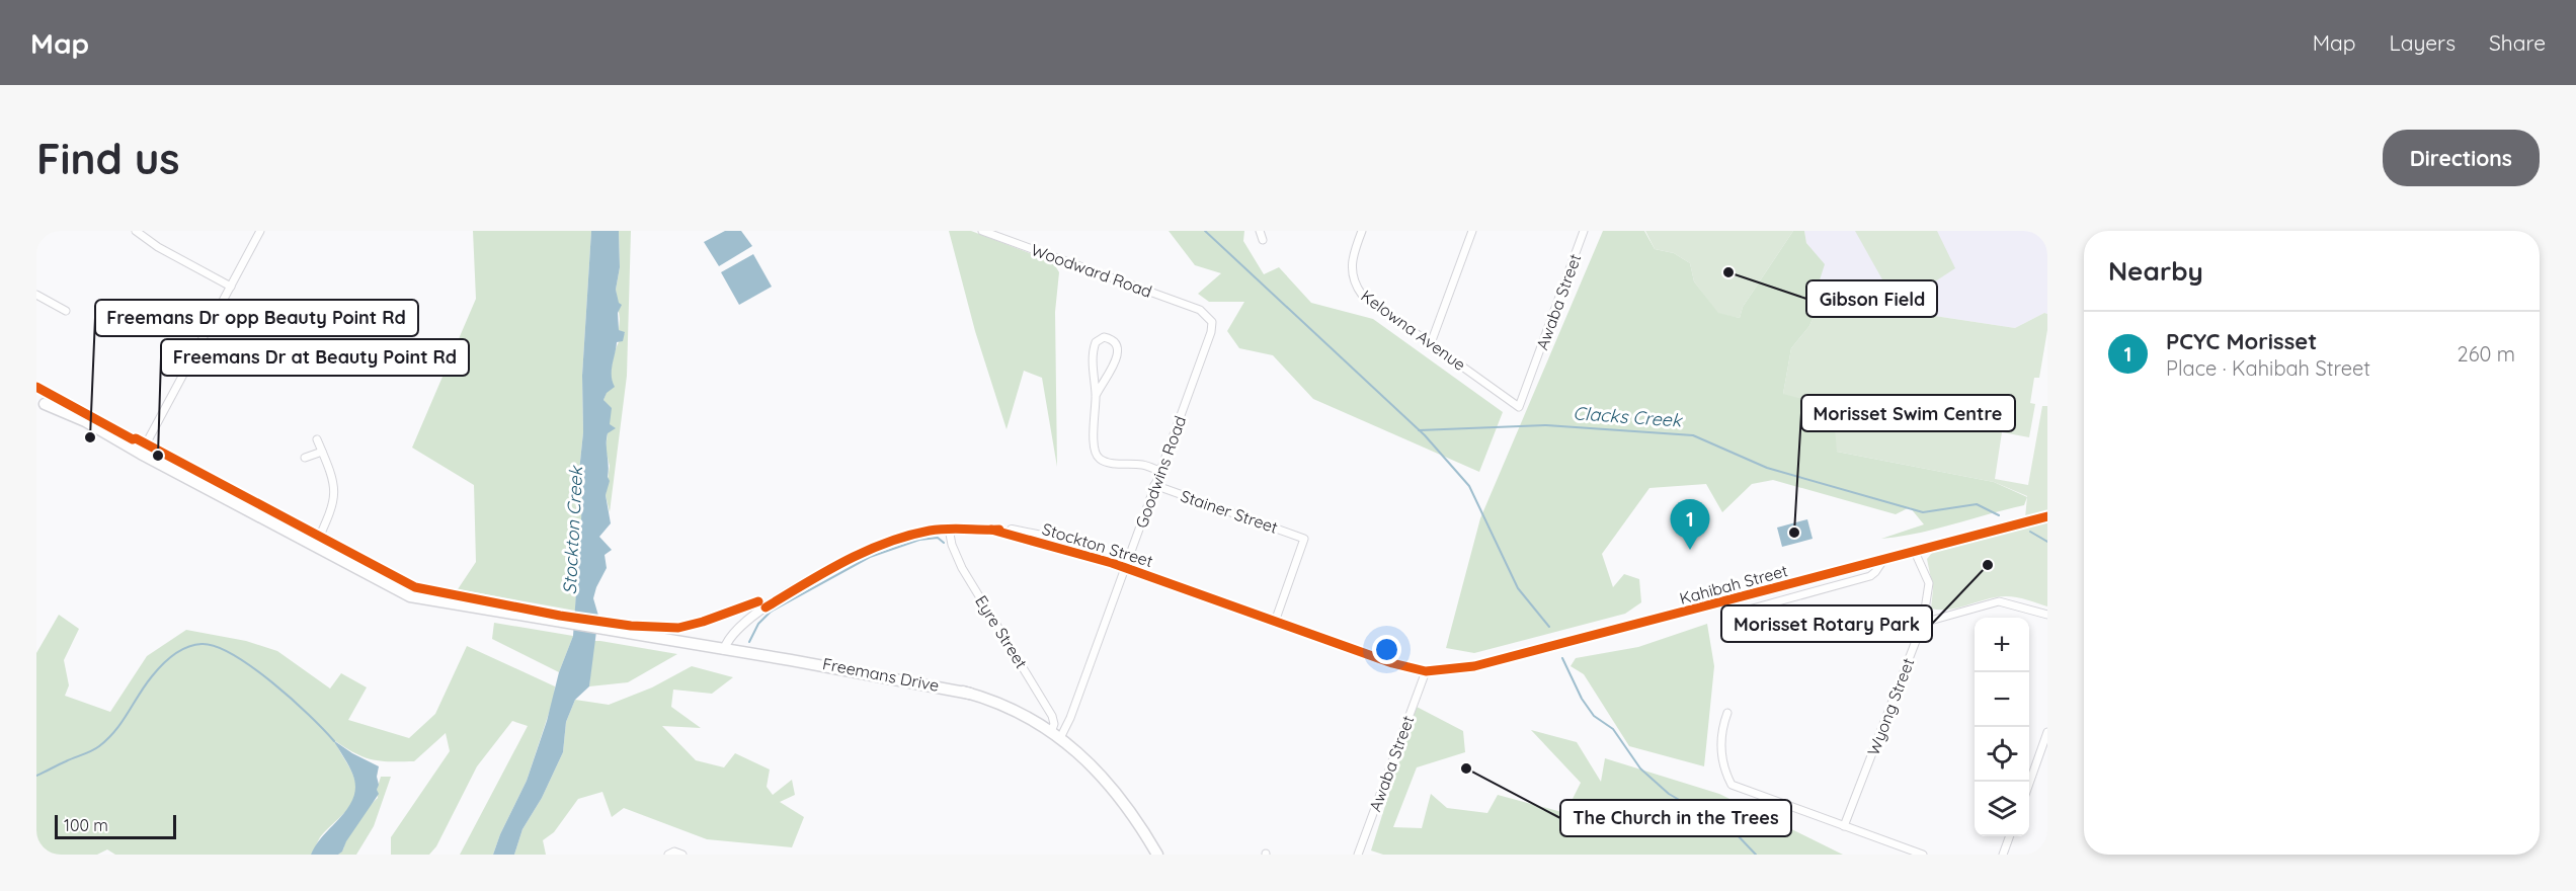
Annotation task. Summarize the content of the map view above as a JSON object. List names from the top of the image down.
{
  "streets": {
    "main road": ["Freemans Drive"],
    "street": [
      "Woodward Road",
      "Awaba Street",
      "Kelowna Avenue",
      "Goodwins Road",
      "Stainer Street",
      "Stockton Street",
      "Kahibah Street",
      "Eyre Street",
      "Wyong Street"
    ]
  },
  "crossings": [
    ["Woodward Road", "Goodwins Road"],
    ["Awaba Street", "Kelowna Avenue"],
    ["Awaba Street", "Stockton Street"],
    ["Awaba Street", "Kahibah Street"],
    ["Goodwins Road", "Stainer Street"],
    ["Goodwins Road", "Stockton Street"],
    ["Goodwins Road", "Eyre Street"],
    ["Goodwins Road", "Freemans Drive"],
    ["Stainer Street", "Stockton Street"],
    ["Stockton Street", "Kahibah Street"],
    ["Stockton Street", "Eyre Street"],
    ["Stockton Street", "Freemans Drive"],
    ["Kahibah Street", "Wyong Street"],
    ["Eyre Street", "Freemans Drive"]
  ],
  "water": ["Clacks Creek", "Stockton Creek"],
  "places": [
    "Gibson Field",
    "Freemans Dr opp Beauty Point Rd",
    "Freemans Dr at Beauty Point Rd",
    "Morisset Swim Centre",
    "Morisset Rotary Park",
    "The Church in the Trees"
  ],
  "scale_bar": "100 m",
  "page": {
    "header": "Map",
    "nav": ["Map", "Layers", "Share"],
    "buttons": "Directions",
    "title": "Find us",
    "heading": "Nearby",
    "list": [
      {
        "mark": "1",
        "name": "PCYC Morisset",
        "note": "Place · Kahibah Street",
        "value": "260 m"
      }
    ],
    "pins": "1",
    "map_buttons": ["+", "−"],
    "scale": "100 m"
  }
}
